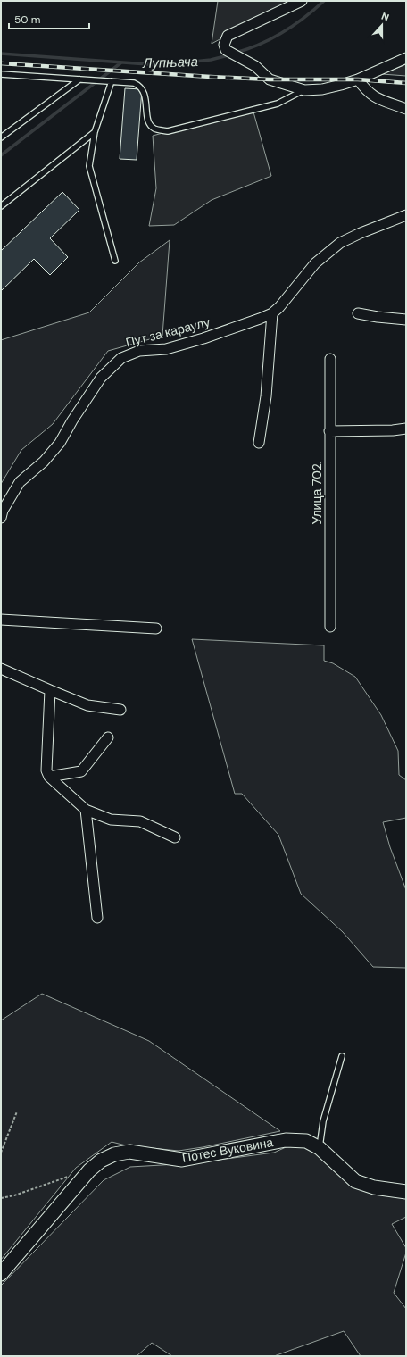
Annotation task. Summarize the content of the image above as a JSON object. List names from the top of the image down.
{
  "streets": {
    "main road": ["Потес Вуковина"],
    "street": ["Пут за караулу", "Улица 702."]
  },
  "water": ["Лупњача"],
  "scale_bar": "50 m",
  "north": "top"
}
